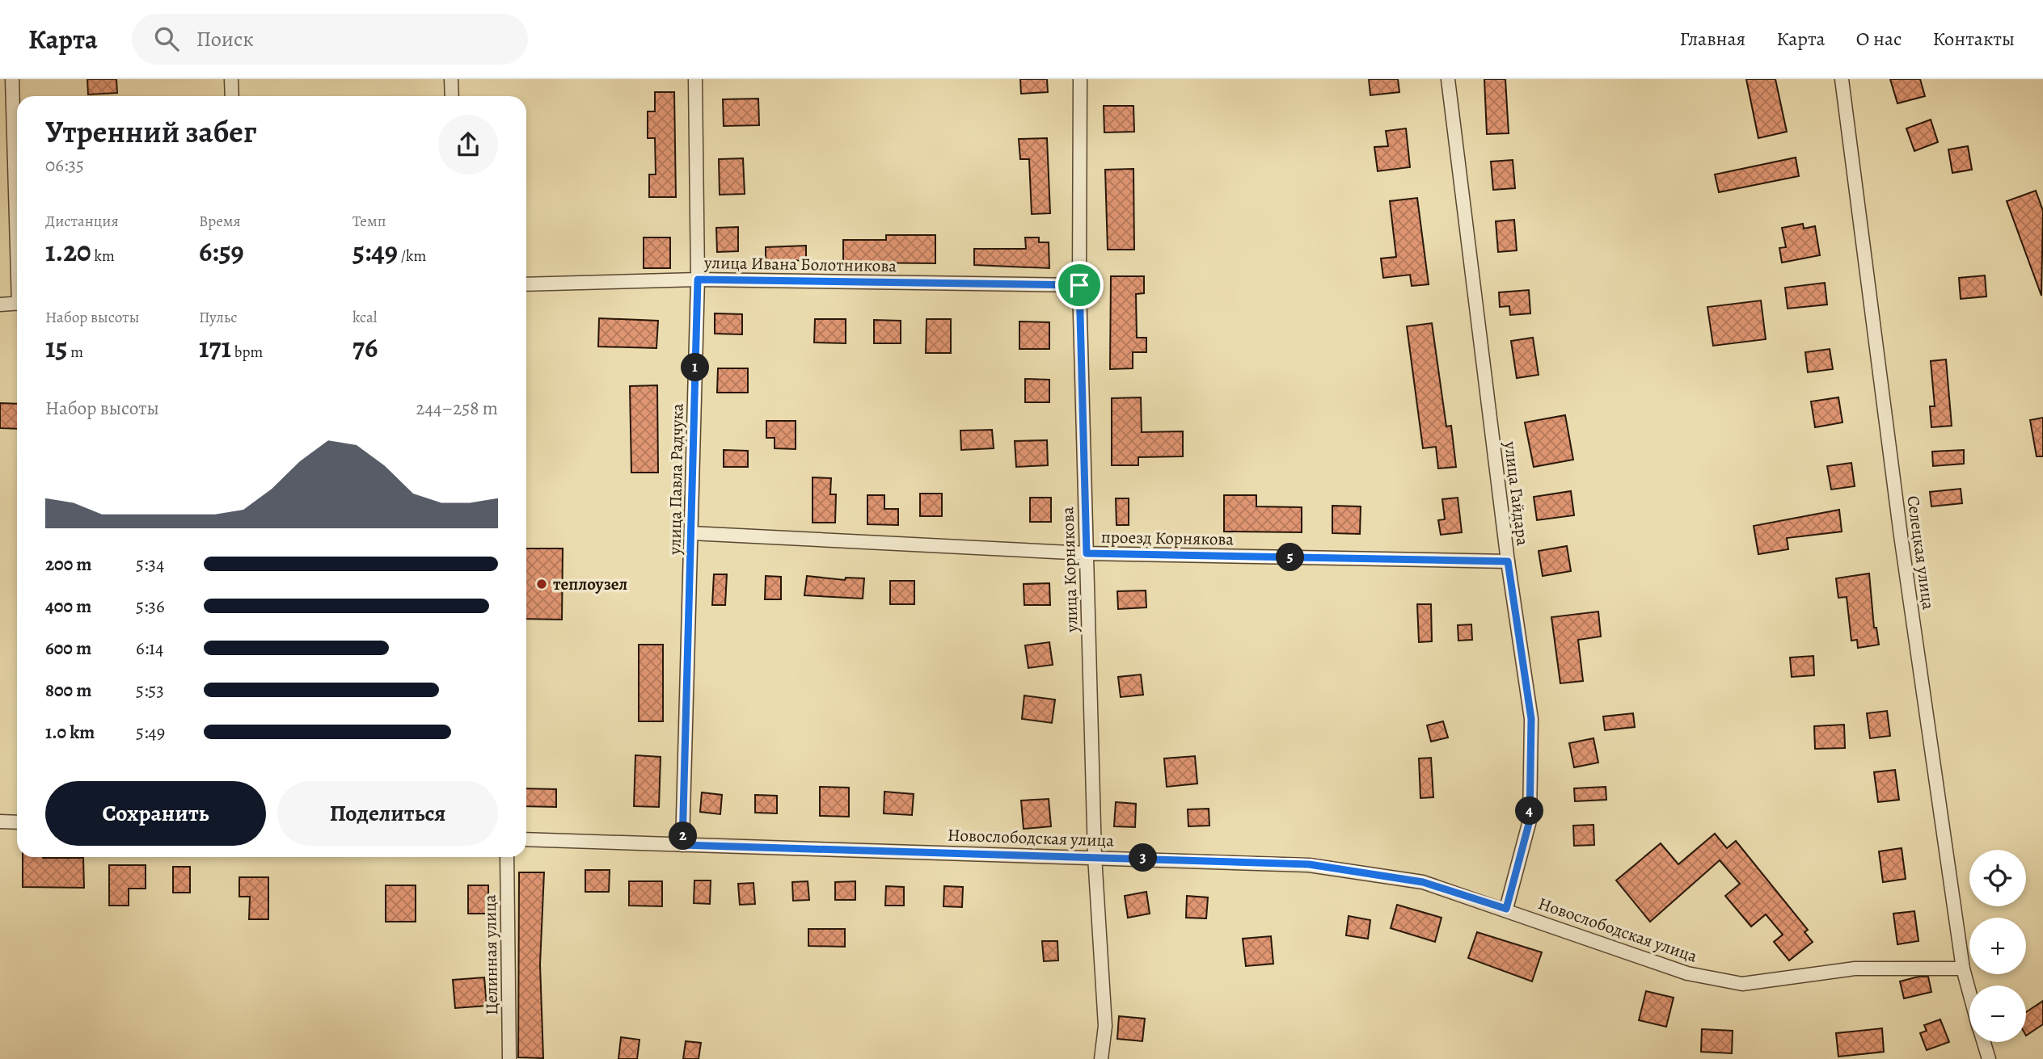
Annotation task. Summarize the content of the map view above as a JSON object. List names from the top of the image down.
{
  "streets": {
    "street": [
      "улица Ивана Болотникова",
      "улица Павла Радчука",
      "улица Гайдара",
      "проезд Корнякова",
      "Селецкая улица",
      "улица Корнякова",
      "Новослободская улица",
      "Целинная улица"
    ]
  },
  "crossings": [
    ["улица Ивана Болотникова", "улица Павла Радчука"],
    ["улица Ивана Болотникова", "улица Корнякова"],
    ["улица Павла Радчука", "проезд Корнякова"],
    ["улица Павла Радчука", "Новослободская улица"],
    ["улица Гайдара", "проезд Корнякова"],
    ["улица Гайдара", "Новослободская улица"],
    ["проезд Корнякова", "улица Корнякова"],
    ["Селецкая улица", "Новослободская улица"],
    ["улица Корнякова", "Новослободская улица"]
  ],
  "places": ["теплоузел"],
  "page": {
    "header": "Карта",
    "search": "Поиск",
    "nav": [
      "Главная",
      "Карта",
      "О нас",
      "Контакты"
    ],
    "heading": ["Утренний забег", "06:35"],
    "stats": [
      ["Дистанция", "1.20 km"],
      ["Время", "6:59"],
      ["Темп", "5:49 /km"],
      ["Набор высоты", "15 m"],
      ["Пульс", "171 bpm"],
      ["kcal", "76"]
    ],
    "pins": [
      "1",
      "5",
      "4",
      "2",
      "3"
    ],
    "chart": ["Набор высоты", "244–258 m"],
    "list": [
      {
        "name": "200 m",
        "note": "5:34"
      },
      {
        "name": "400 m",
        "note": "5:36"
      },
      {
        "name": "600 m",
        "note": "6:14"
      },
      {
        "name": "800 m",
        "note": "5:53"
      },
      {
        "name": "1.0 km",
        "note": "5:49"
      }
    ],
    "buttons": ["Сохранить", "Поделиться"],
    "map_buttons": ["+", "−"]
  }
}
